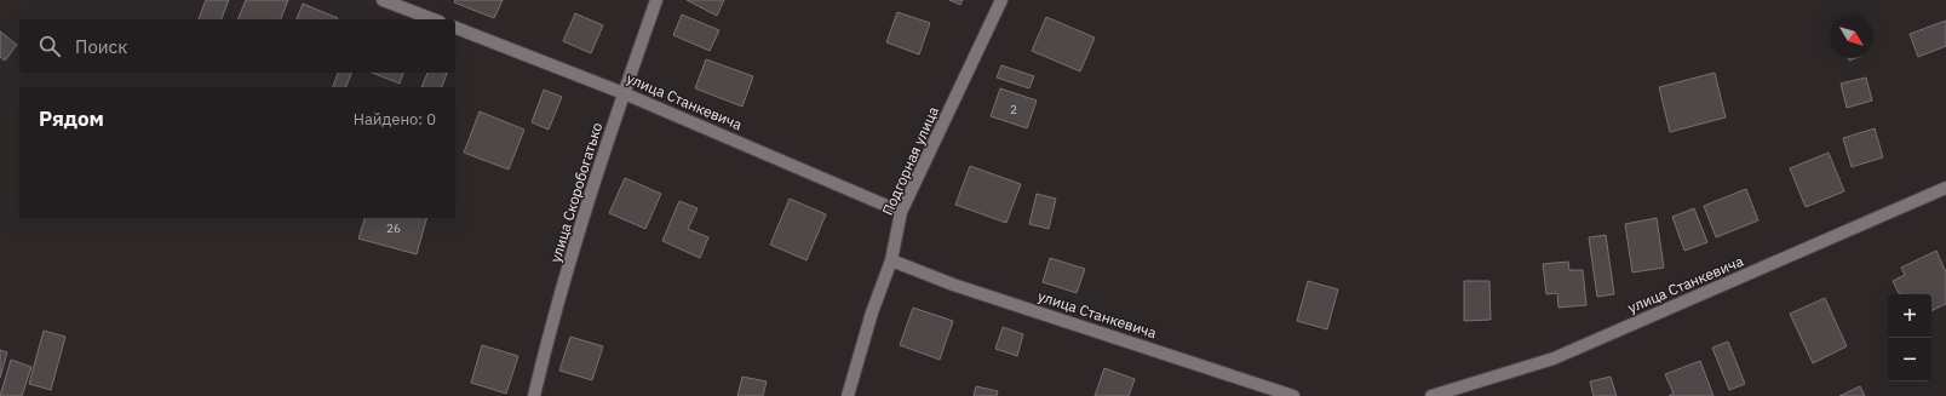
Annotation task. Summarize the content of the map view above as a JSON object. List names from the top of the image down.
{
  "streets": {
    "street": ["улица Станкевича", "Подгорная улица", "улица Скоробогатько"]
  },
  "crossings": [
    ["улица Станкевича", "Подгорная улица"],
    ["улица Станкевича", "улица Скоробогатько"]
  ],
  "house_numbers": ["2", "26"],
  "north": "bottom right",
  "page": {
    "search": "Поиск",
    "heading": ["Рядом", "Найдено: 0"],
    "map_buttons": ["+", "−"]
  }
}
